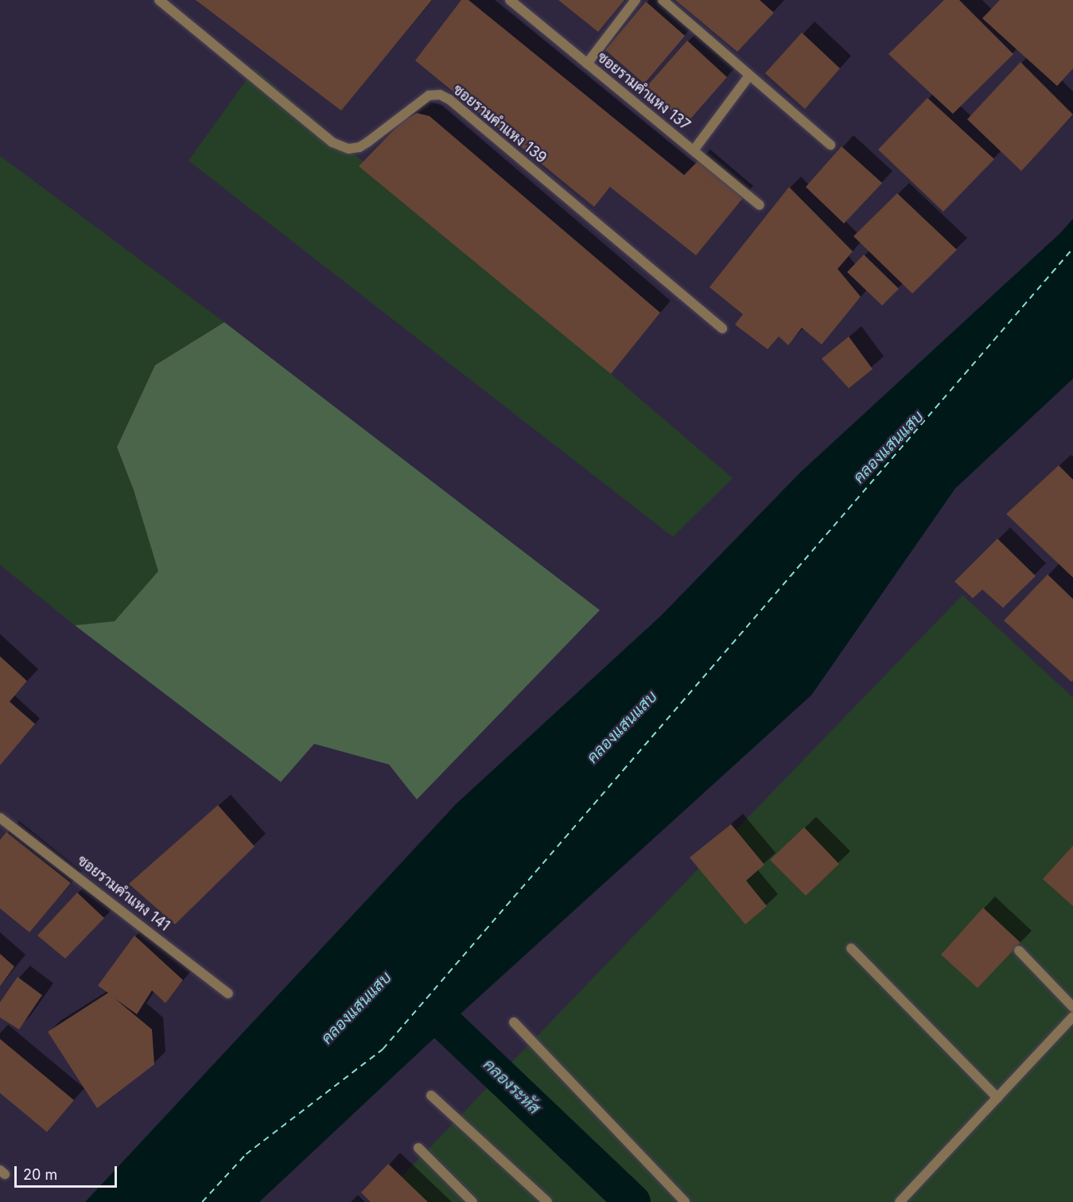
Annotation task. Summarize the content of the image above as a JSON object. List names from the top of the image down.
{
  "streets": {
    "street": ["ซอยรามคำแหง 137", "ซอยรามคำแหง 139", "ซอยรามคำแหง 141"]
  },
  "water": ["คลองแสนแสบ", "คลองระหัส"],
  "scale_bar": "20 m"
}
